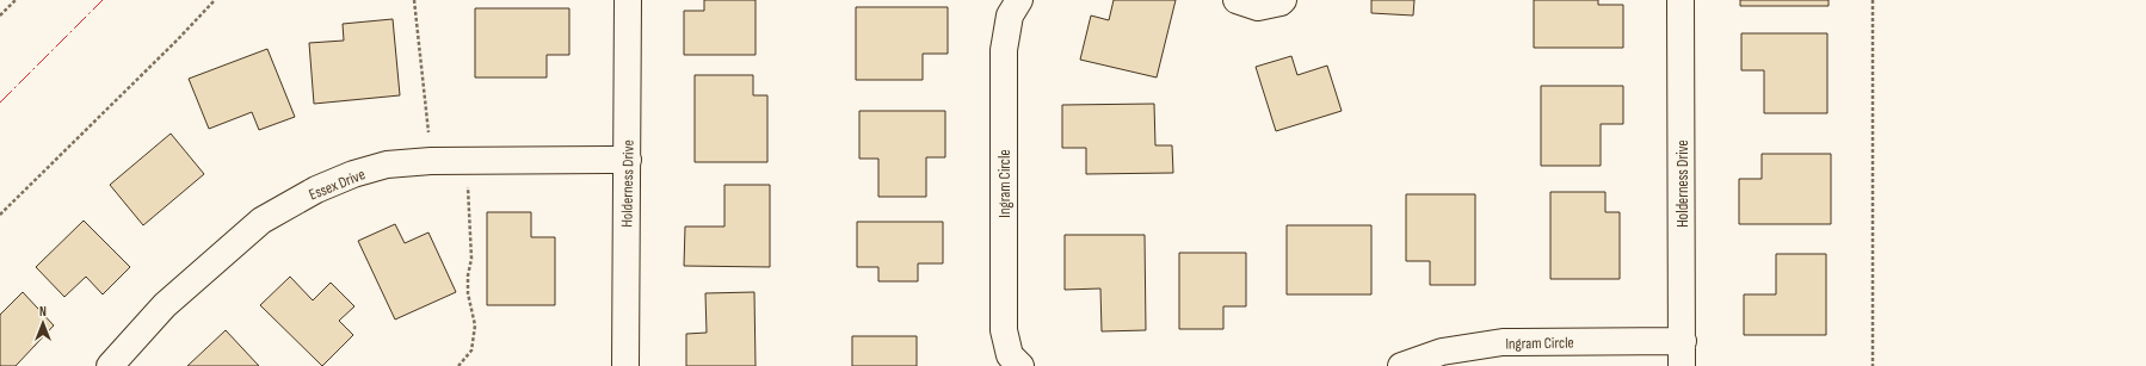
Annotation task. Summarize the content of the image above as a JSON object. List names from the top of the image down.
{
  "streets": {
    "street": ["Essex Drive", "Holderness Drive", "Ingram Circle"]
  },
  "crossings": [
    ["Essex Drive", "Holderness Drive"],
    ["Holderness Drive", "Ingram Circle"]
  ],
  "north": "top"
}
